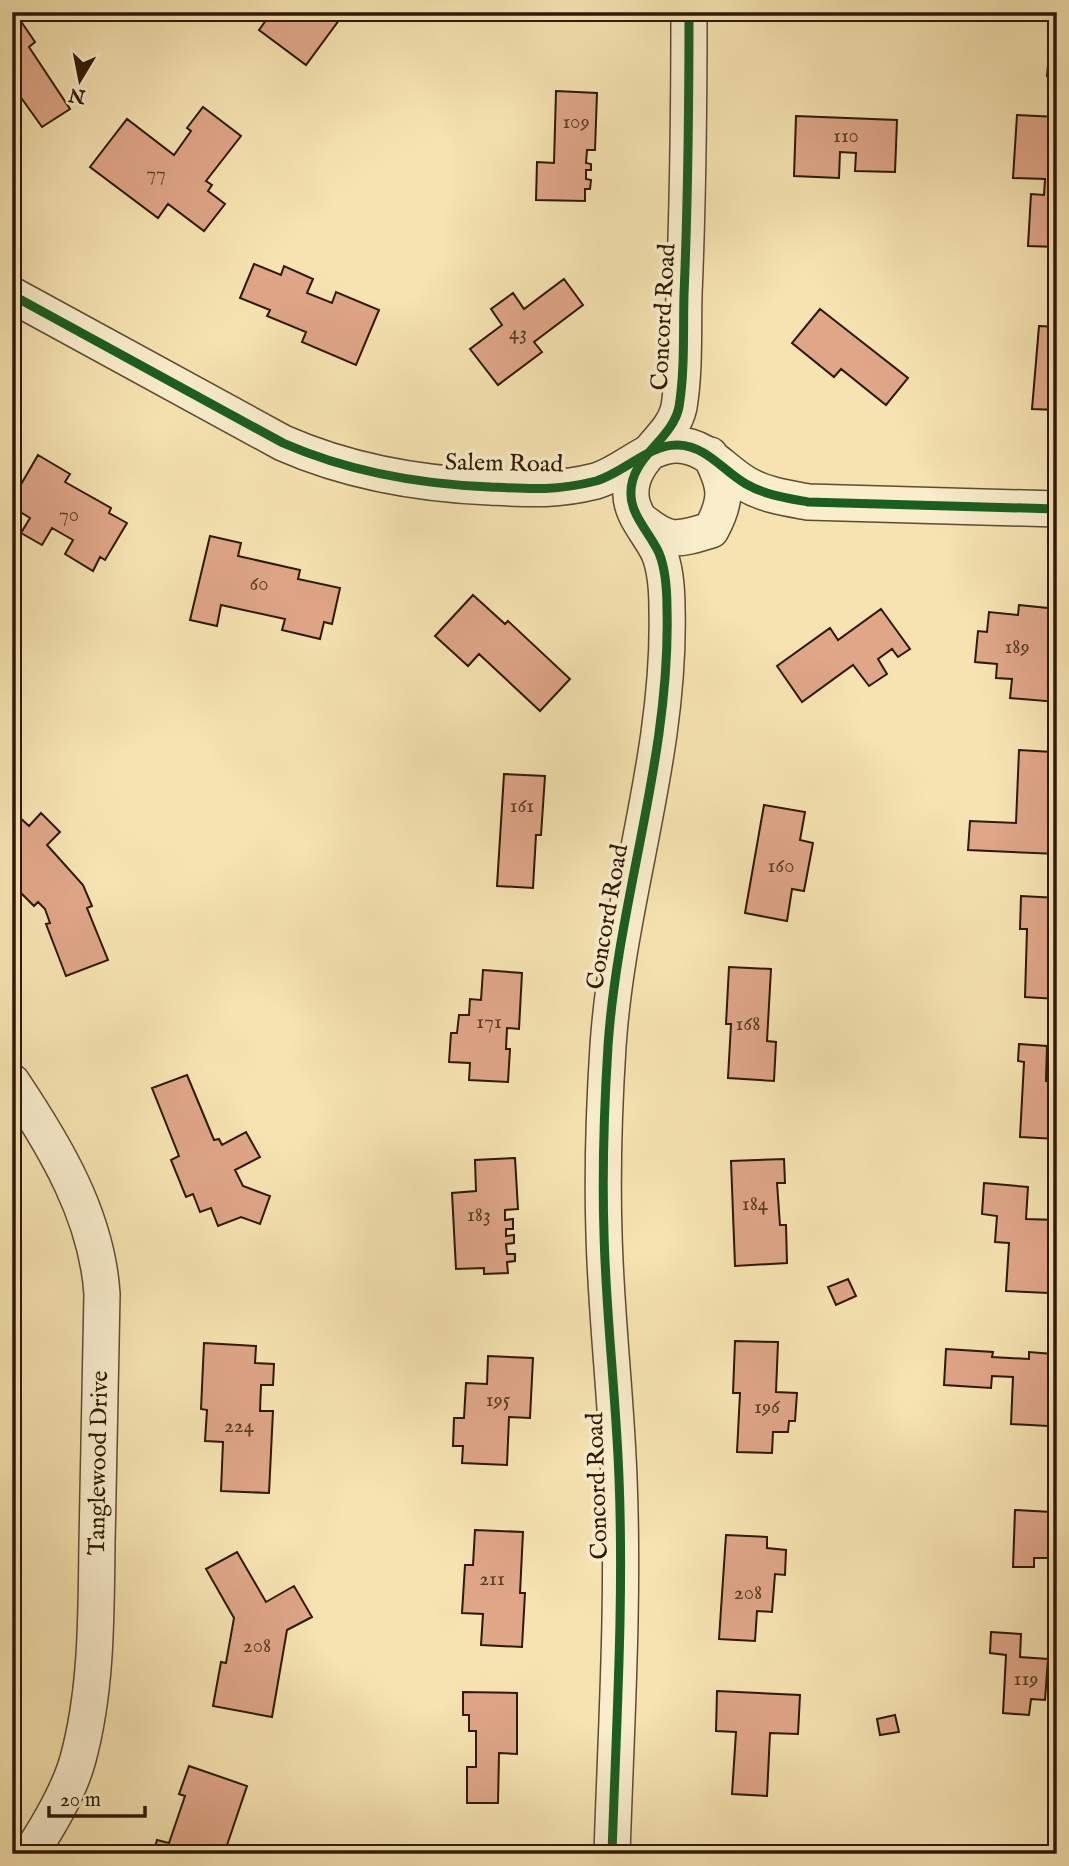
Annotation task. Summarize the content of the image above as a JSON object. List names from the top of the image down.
{
  "streets": {
    "street": ["Concord Road", "Salem Road", "Tanglewood Drive"]
  },
  "crossings": [
    ["Concord Road", "Salem Road"]
  ],
  "house_numbers": [
    "109",
    "110",
    "77",
    "43",
    "70",
    "60",
    "189",
    "161",
    "160",
    "171",
    "168",
    "184",
    "183",
    "195",
    "196",
    "224",
    "211",
    "208",
    "208",
    "119"
  ],
  "scale_bar": "20 m",
  "north": "bottom"
}
